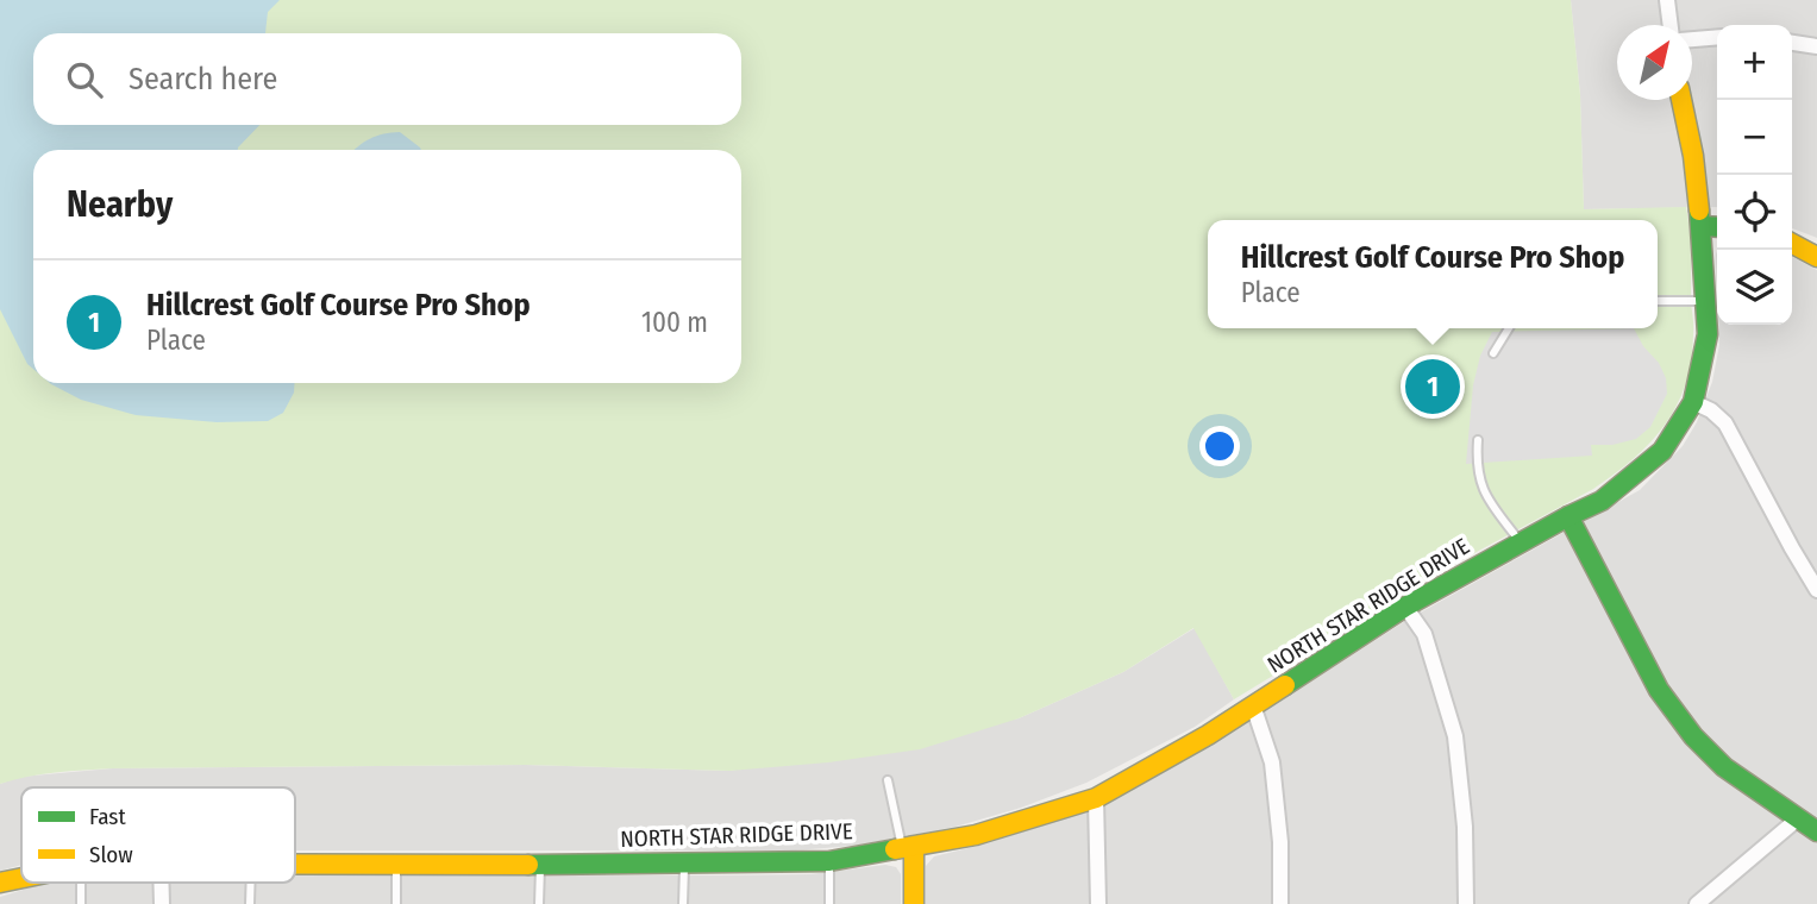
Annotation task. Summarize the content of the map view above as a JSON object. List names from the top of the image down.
{
  "streets": {
    "street": ["NORTH STAR RIDGE DRIVE"]
  },
  "legend": ["Fast", "Slow"],
  "north": "top right",
  "page": {
    "map_buttons": ["+", "−"],
    "search": "Search here",
    "heading": "Nearby",
    "popup": ["Hillcrest Golf Course Pro Shop", "Place"],
    "list": [
      {
        "mark": "1",
        "name": "Hillcrest Golf Course Pro Shop",
        "note": "Place",
        "value": "100 m"
      }
    ],
    "pins": "1"
  }
}
